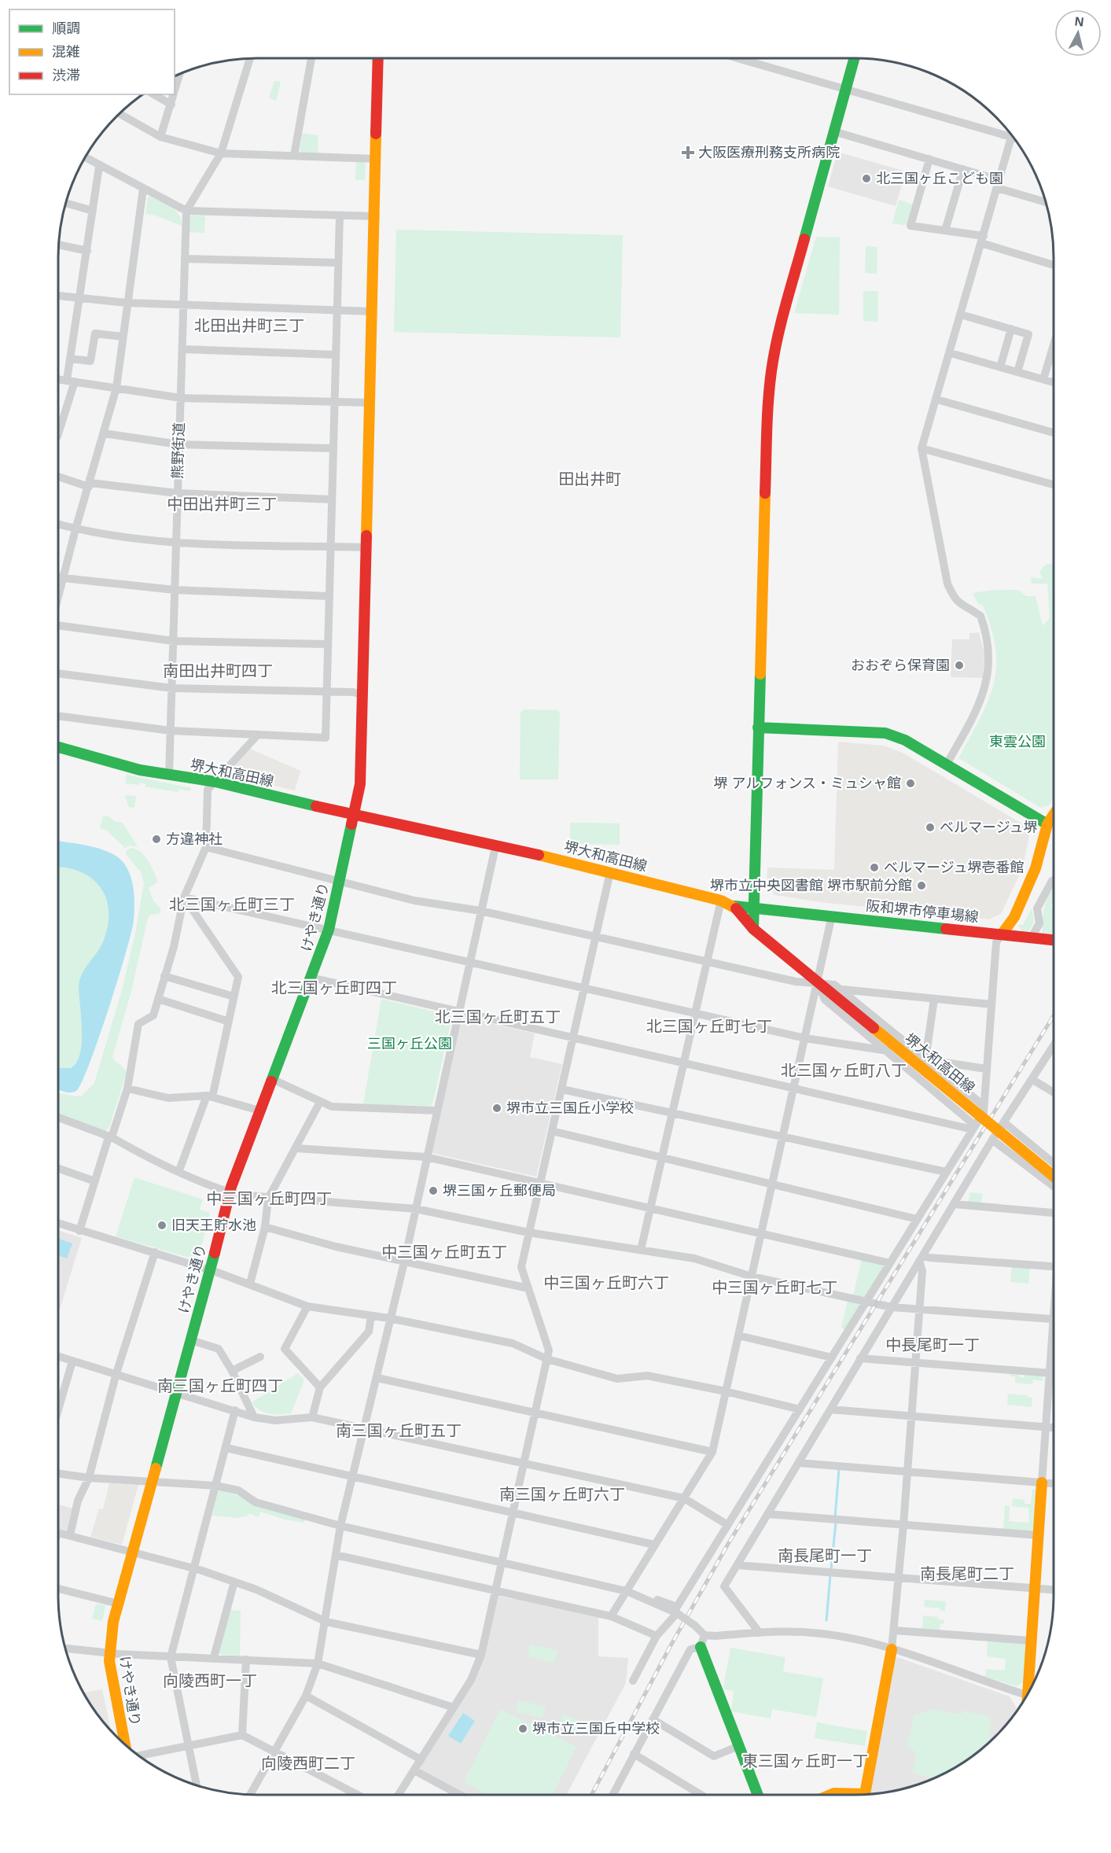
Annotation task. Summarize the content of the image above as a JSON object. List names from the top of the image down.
{
  "streets": {
    "street": [
      "熊野街道",
      "堺大和高田線",
      "阪和堺市停車場線",
      "けやき通り"
    ]
  },
  "crossings": [
    ["熊野街道", "堺大和高田線"],
    ["堺大和高田線", "阪和堺市停車場線"],
    ["堺大和高田線", "けやき通り"]
  ],
  "districts": [
    "北田出井町三丁",
    "田出井町",
    "中田出井町三丁",
    "南田出井町四丁",
    "北三国ヶ丘町三丁",
    "北三国ヶ丘町四丁",
    "北三国ヶ丘町五丁",
    "北三国ヶ丘町七丁",
    "北三国ヶ丘町八丁",
    "中三国ヶ丘町四丁",
    "中三国ヶ丘町五丁",
    "中三国ヶ丘町六丁",
    "中三国ヶ丘町七丁",
    "中長尾町一丁",
    "南三国ヶ丘町四丁",
    "南三国ヶ丘町五丁",
    "南三国ヶ丘町六丁",
    "南長尾町一丁",
    "南長尾町二丁",
    "向陵西町一丁",
    "東三国ヶ丘町一丁",
    "向陵西町二丁"
  ],
  "parks": ["東雲公園", "三国ヶ丘公園"],
  "places": {
    "health": ["大阪医療刑務支所病院"],
    "other": [
      "北三国ヶ丘こども園",
      "おおぞら保育園",
      "堺 アルフォンス・ミュシャ館",
      "ベルマージュ堺",
      "方違神社",
      "ベルマージュ堺壱番館",
      "堺市立中央図書館 堺市駅前分館",
      "堺市立三国丘小学校",
      "堺三国ヶ丘郵便局",
      "旧天王貯水池",
      "堺市立三国丘中学校"
    ]
  },
  "legend": ["順調", "混雑", "渋滞"],
  "north": "top"
}
